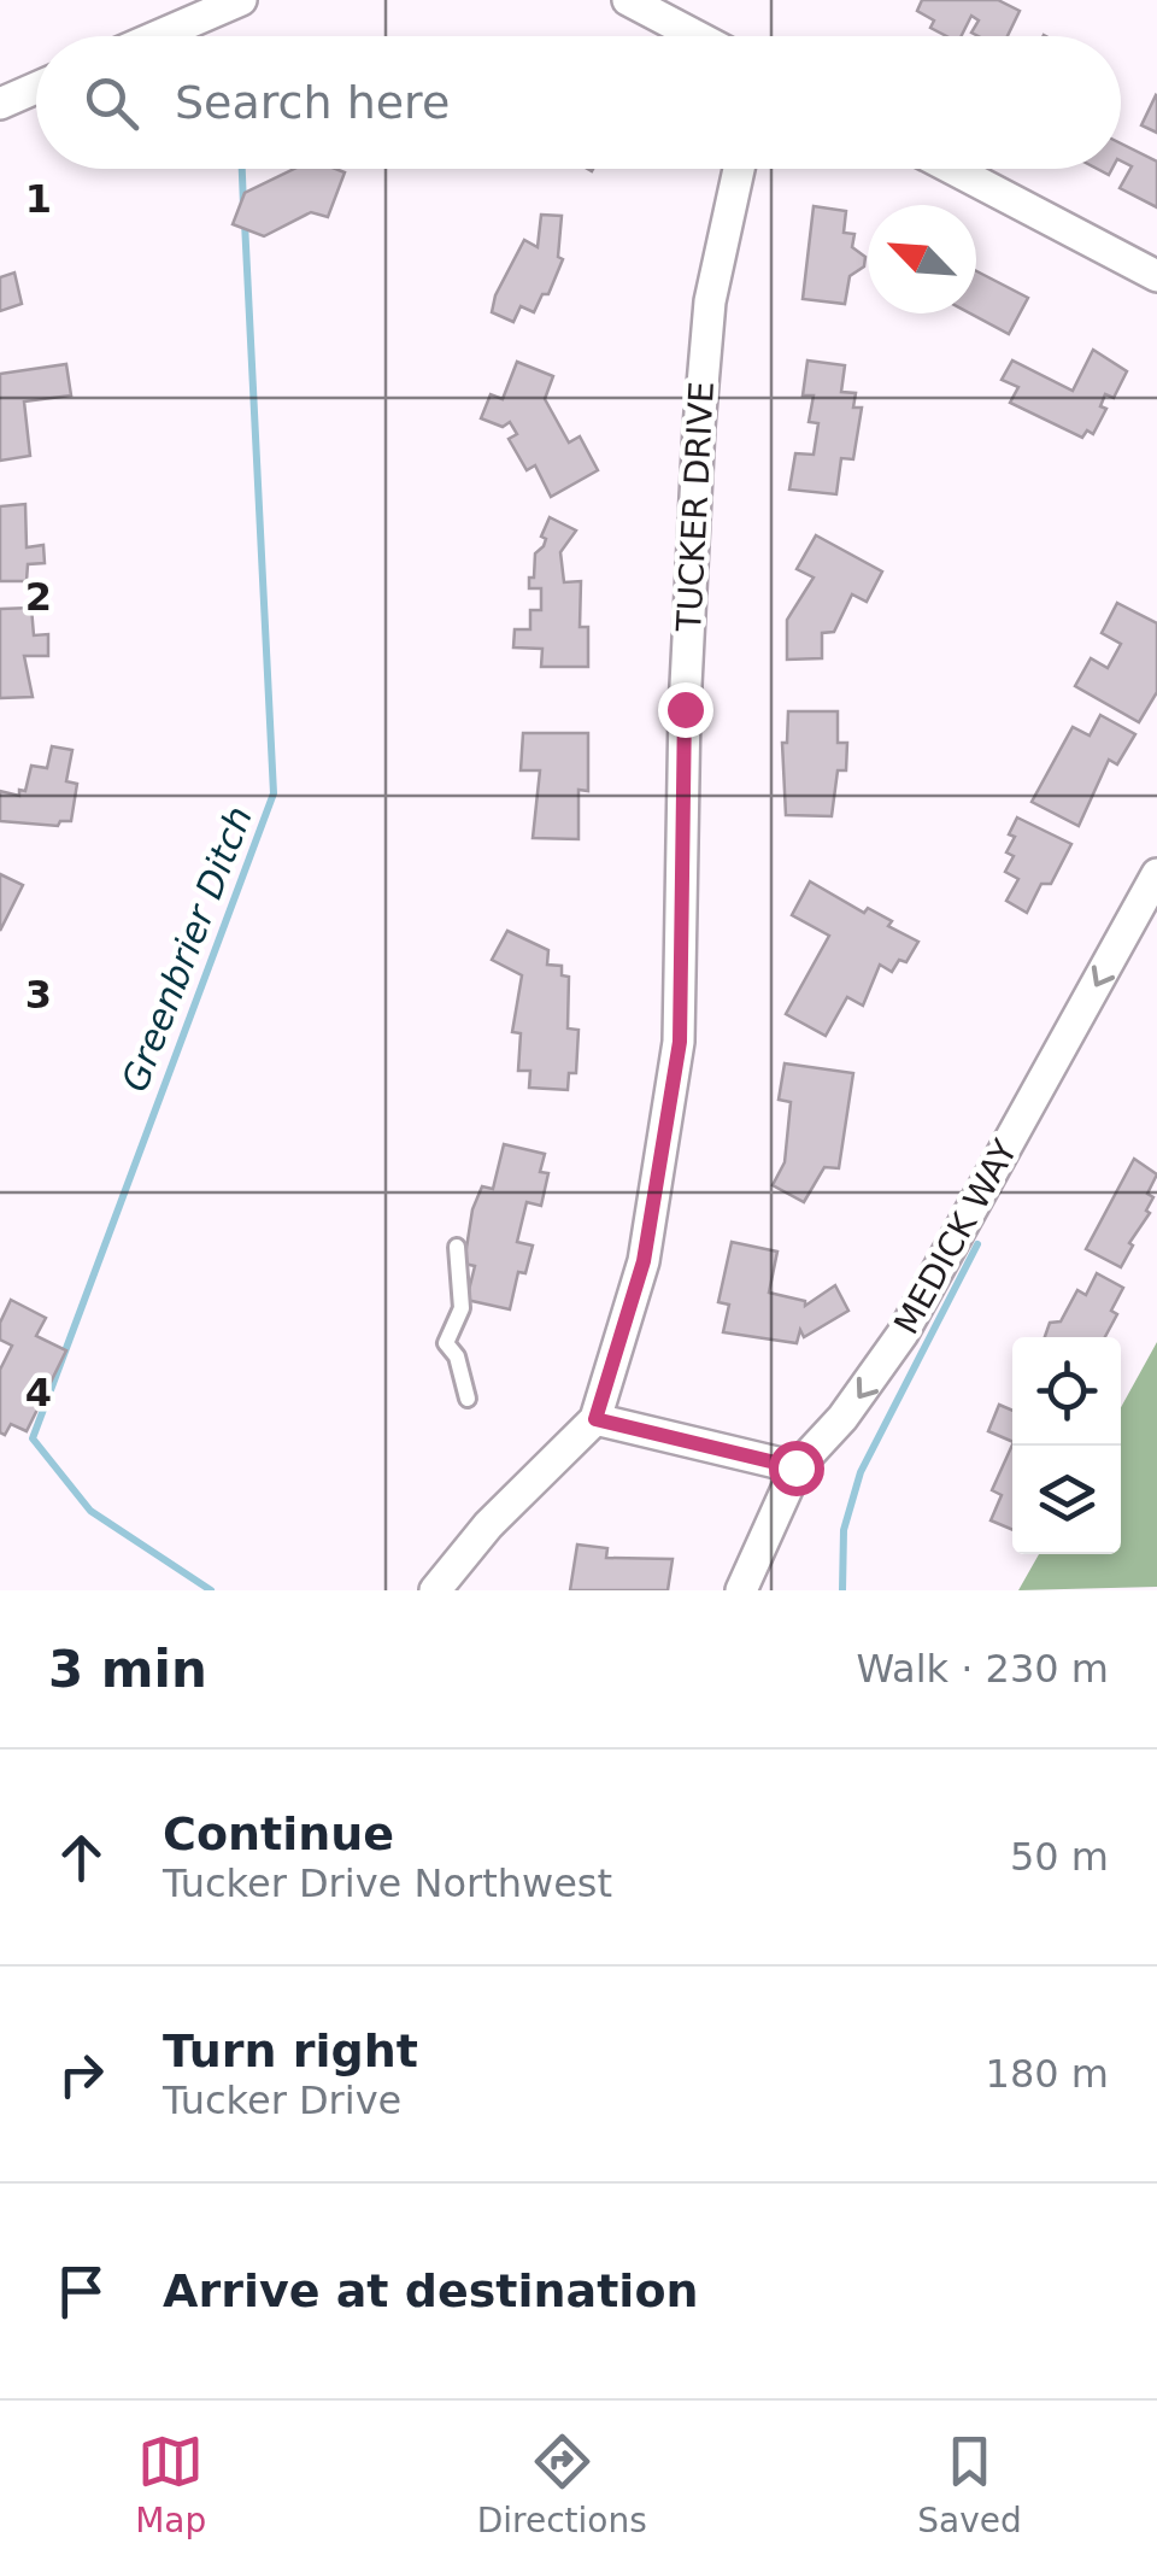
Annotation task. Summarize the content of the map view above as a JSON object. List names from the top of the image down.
{
  "streets": {
    "street": ["TUCKER DRIVE", "MEDICK WAY"]
  },
  "one_way": ["MEDICK WAY"],
  "water": ["Greenbrier Ditch"],
  "north": "top left",
  "page": {
    "search": "Search here",
    "heading": ["3 min", "Walk · 230 m"],
    "list": [
      ["Continue", "Tucker Drive Northwest", "50 m"],
      ["Turn right", "Tucker Drive", "180 m"],
      "Arrive at destination"
    ],
    "nav": ["Map", "Directions", "Saved"]
  },
  "grid": {
    "rows": [
      "1",
      "2",
      "3",
      "4"
    ]
  }
}
